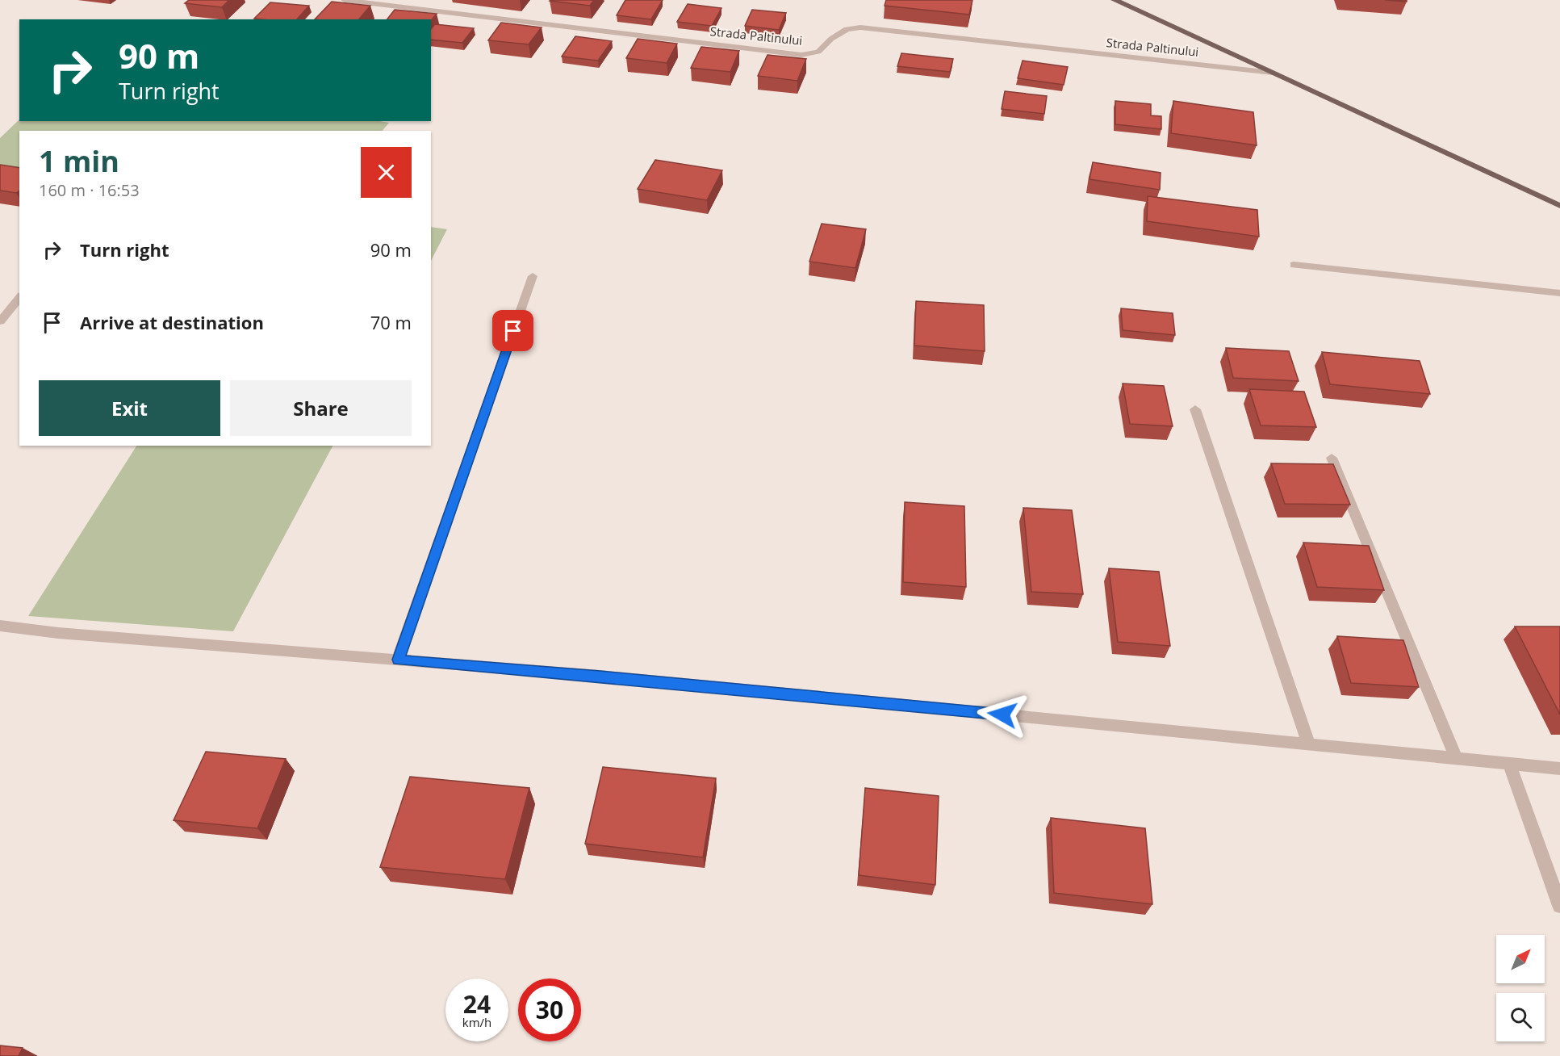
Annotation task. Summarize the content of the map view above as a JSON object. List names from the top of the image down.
{
  "streets": {
    "street": ["Strada Paltinului"]
  },
  "north": "top right",
  "page": {
    "turn": ["90 m", "Turn right"],
    "heading": ["1 min", "160 m · 16:53"],
    "list": [
      {
        "name": "Turn right",
        "value": "90 m"
      },
      {
        "name": "Arrive at destination",
        "value": "70 m"
      }
    ],
    "buttons": ["Exit", "Share"],
    "speed": "24 km/h",
    "limit": "30"
  }
}
